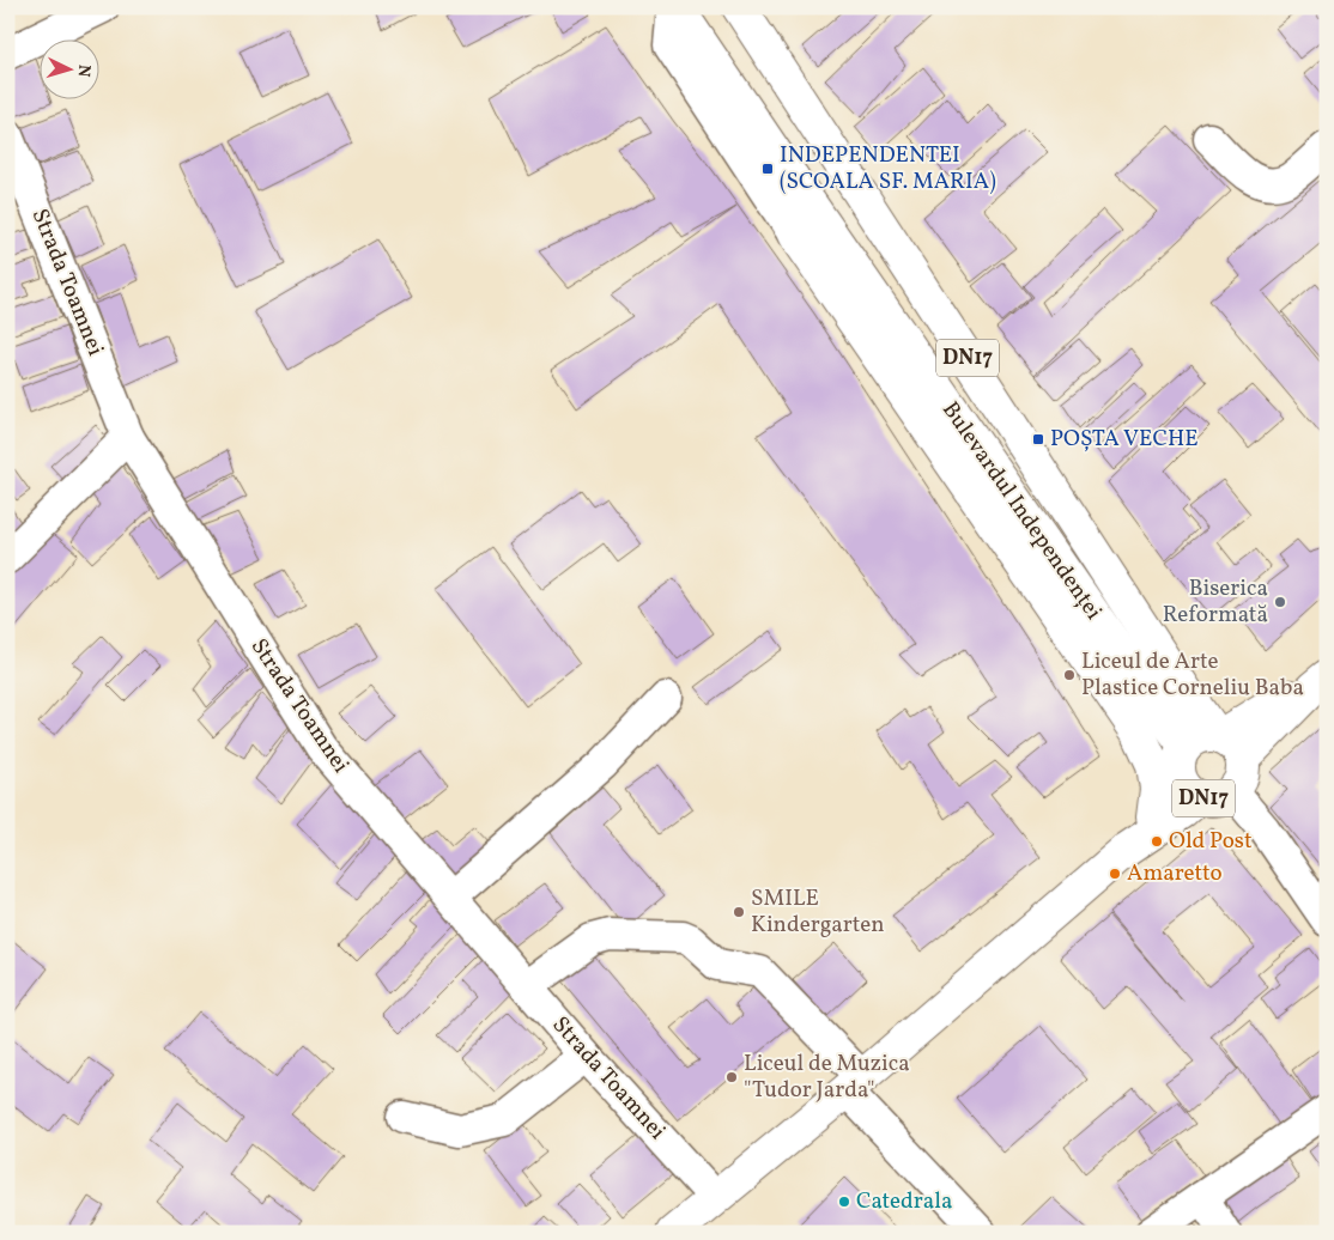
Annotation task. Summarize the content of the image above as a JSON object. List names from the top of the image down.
{
  "streets": {
    "main road": ["DN17", "Bulevardul Independenței"],
    "street": ["Strada Toamnei"]
  },
  "crossings": [
    ["DN17", "Bulevardul Independenței"]
  ],
  "places": {
    "transit": ["INDEPENDENTEI (SCOALA SF. MARIA)", "POȘTA VECHE"],
    "other": [
      "Biserica Reformată",
      "Liceul de Arte Plastice Corneliu Baba",
      "Old Post",
      "Amaretto",
      "SMILE Kindergarten",
      "Liceul de Muzica \"Tudor Jarda\"",
      "Catedrala"
    ]
  },
  "north": "right"
}
